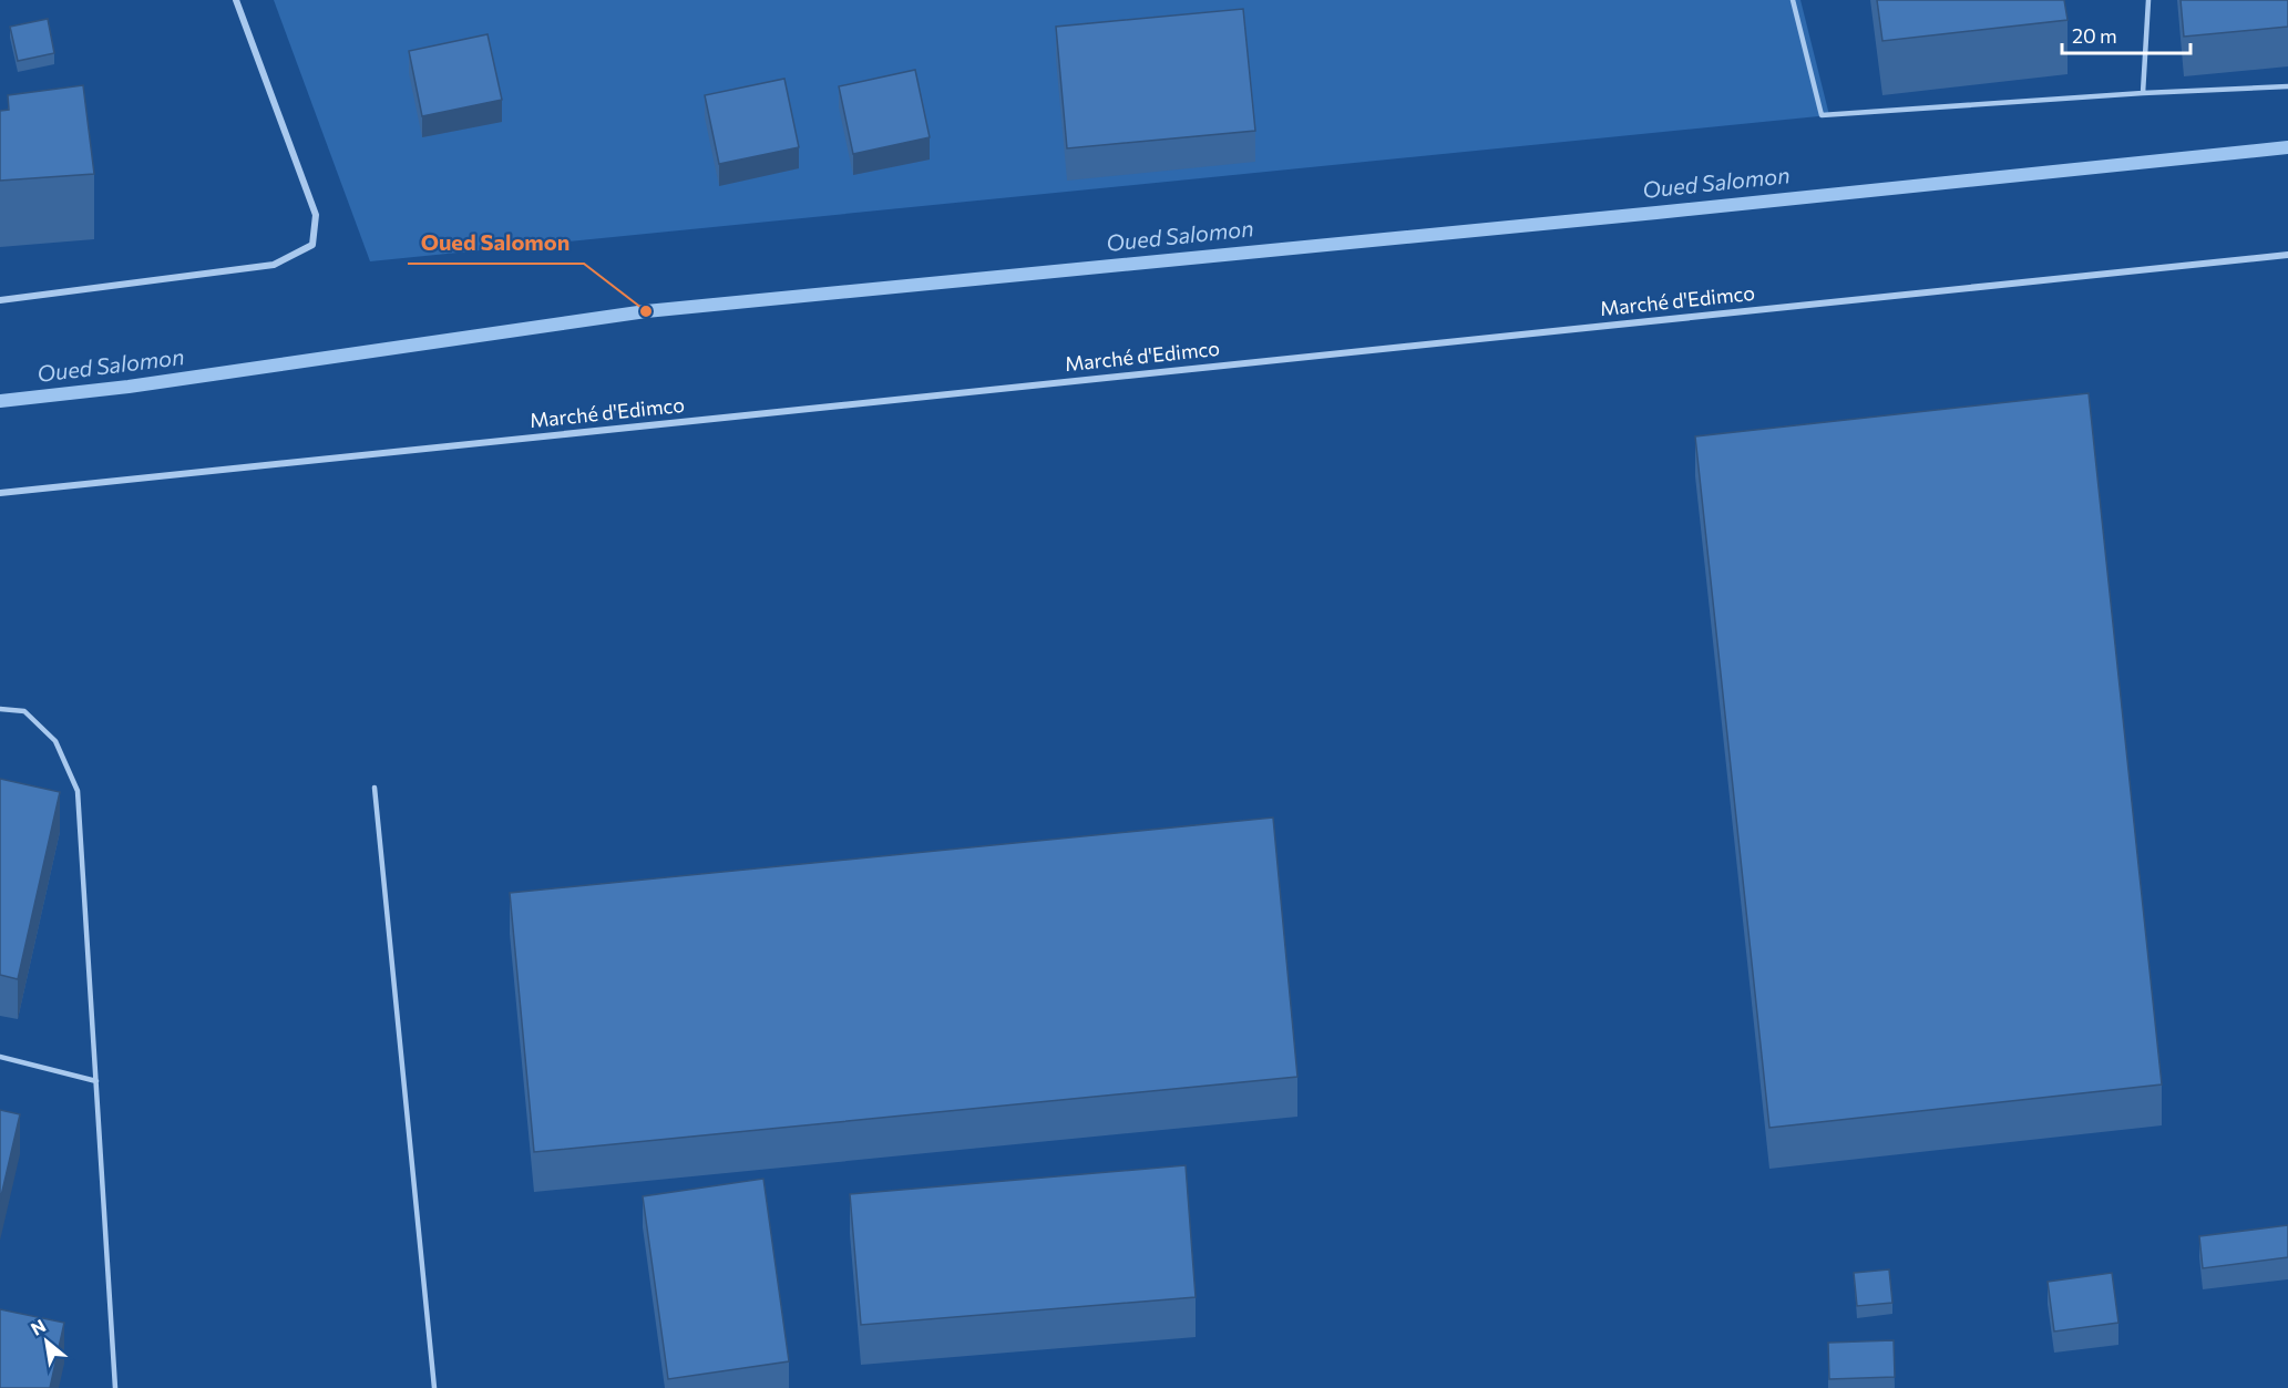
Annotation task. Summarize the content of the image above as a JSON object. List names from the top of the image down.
{
  "streets": {
    "street": ["Marché d'Edimco"]
  },
  "water": ["Oued Salomon"],
  "places": ["Oued Salomon"],
  "scale_bar": "20 m",
  "north": "top left"
}
